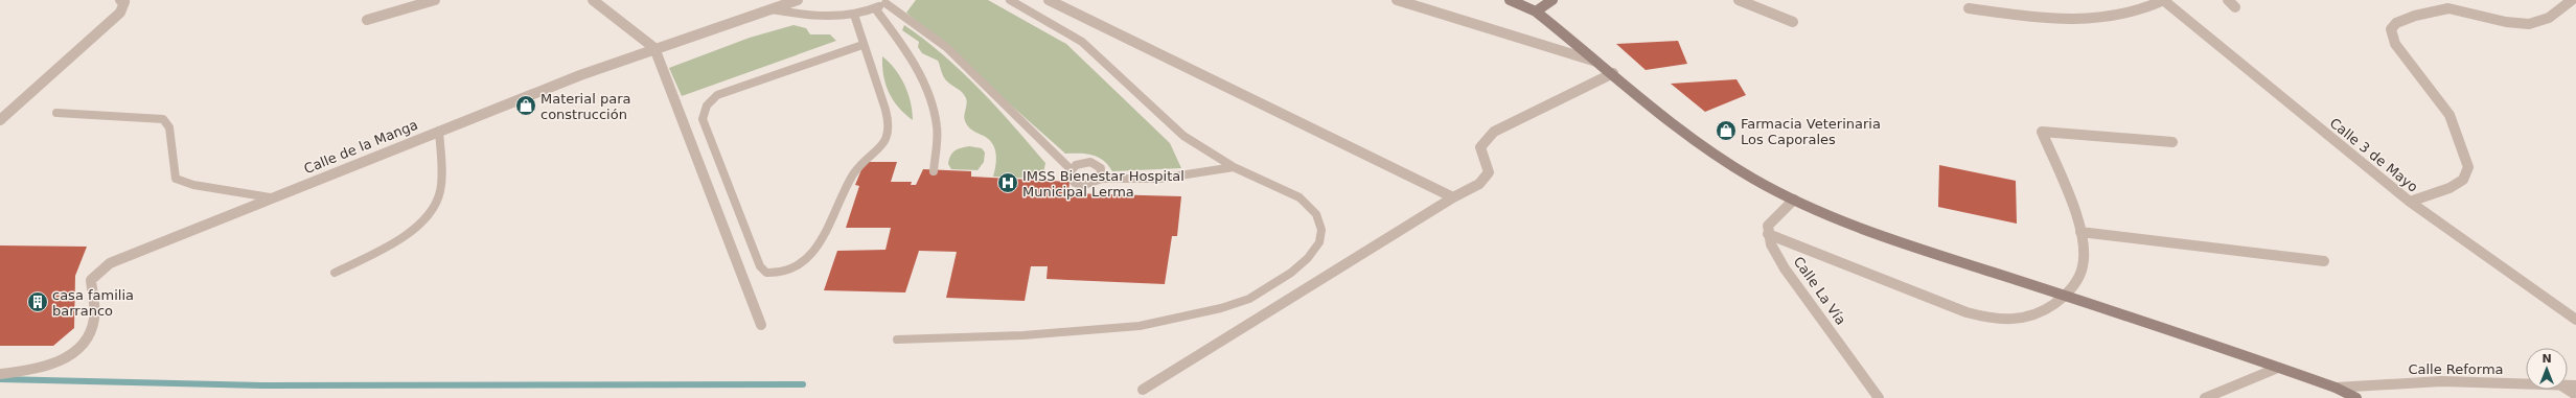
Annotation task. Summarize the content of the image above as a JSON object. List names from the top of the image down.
{
  "streets": {
    "street": [
      "Calle de la Manga",
      "Calle 3 de Mayo",
      "Calle La Vía",
      "Calle Reforma"
    ]
  },
  "places": {
    "shop": ["Material para construcción", "Farmacia Veterinaria Los Caporales"],
    "hospital": ["IMSS Bienestar Hospital Municipal Lerma"],
    "building": ["casa familia barranco"]
  },
  "north": "top"
}
